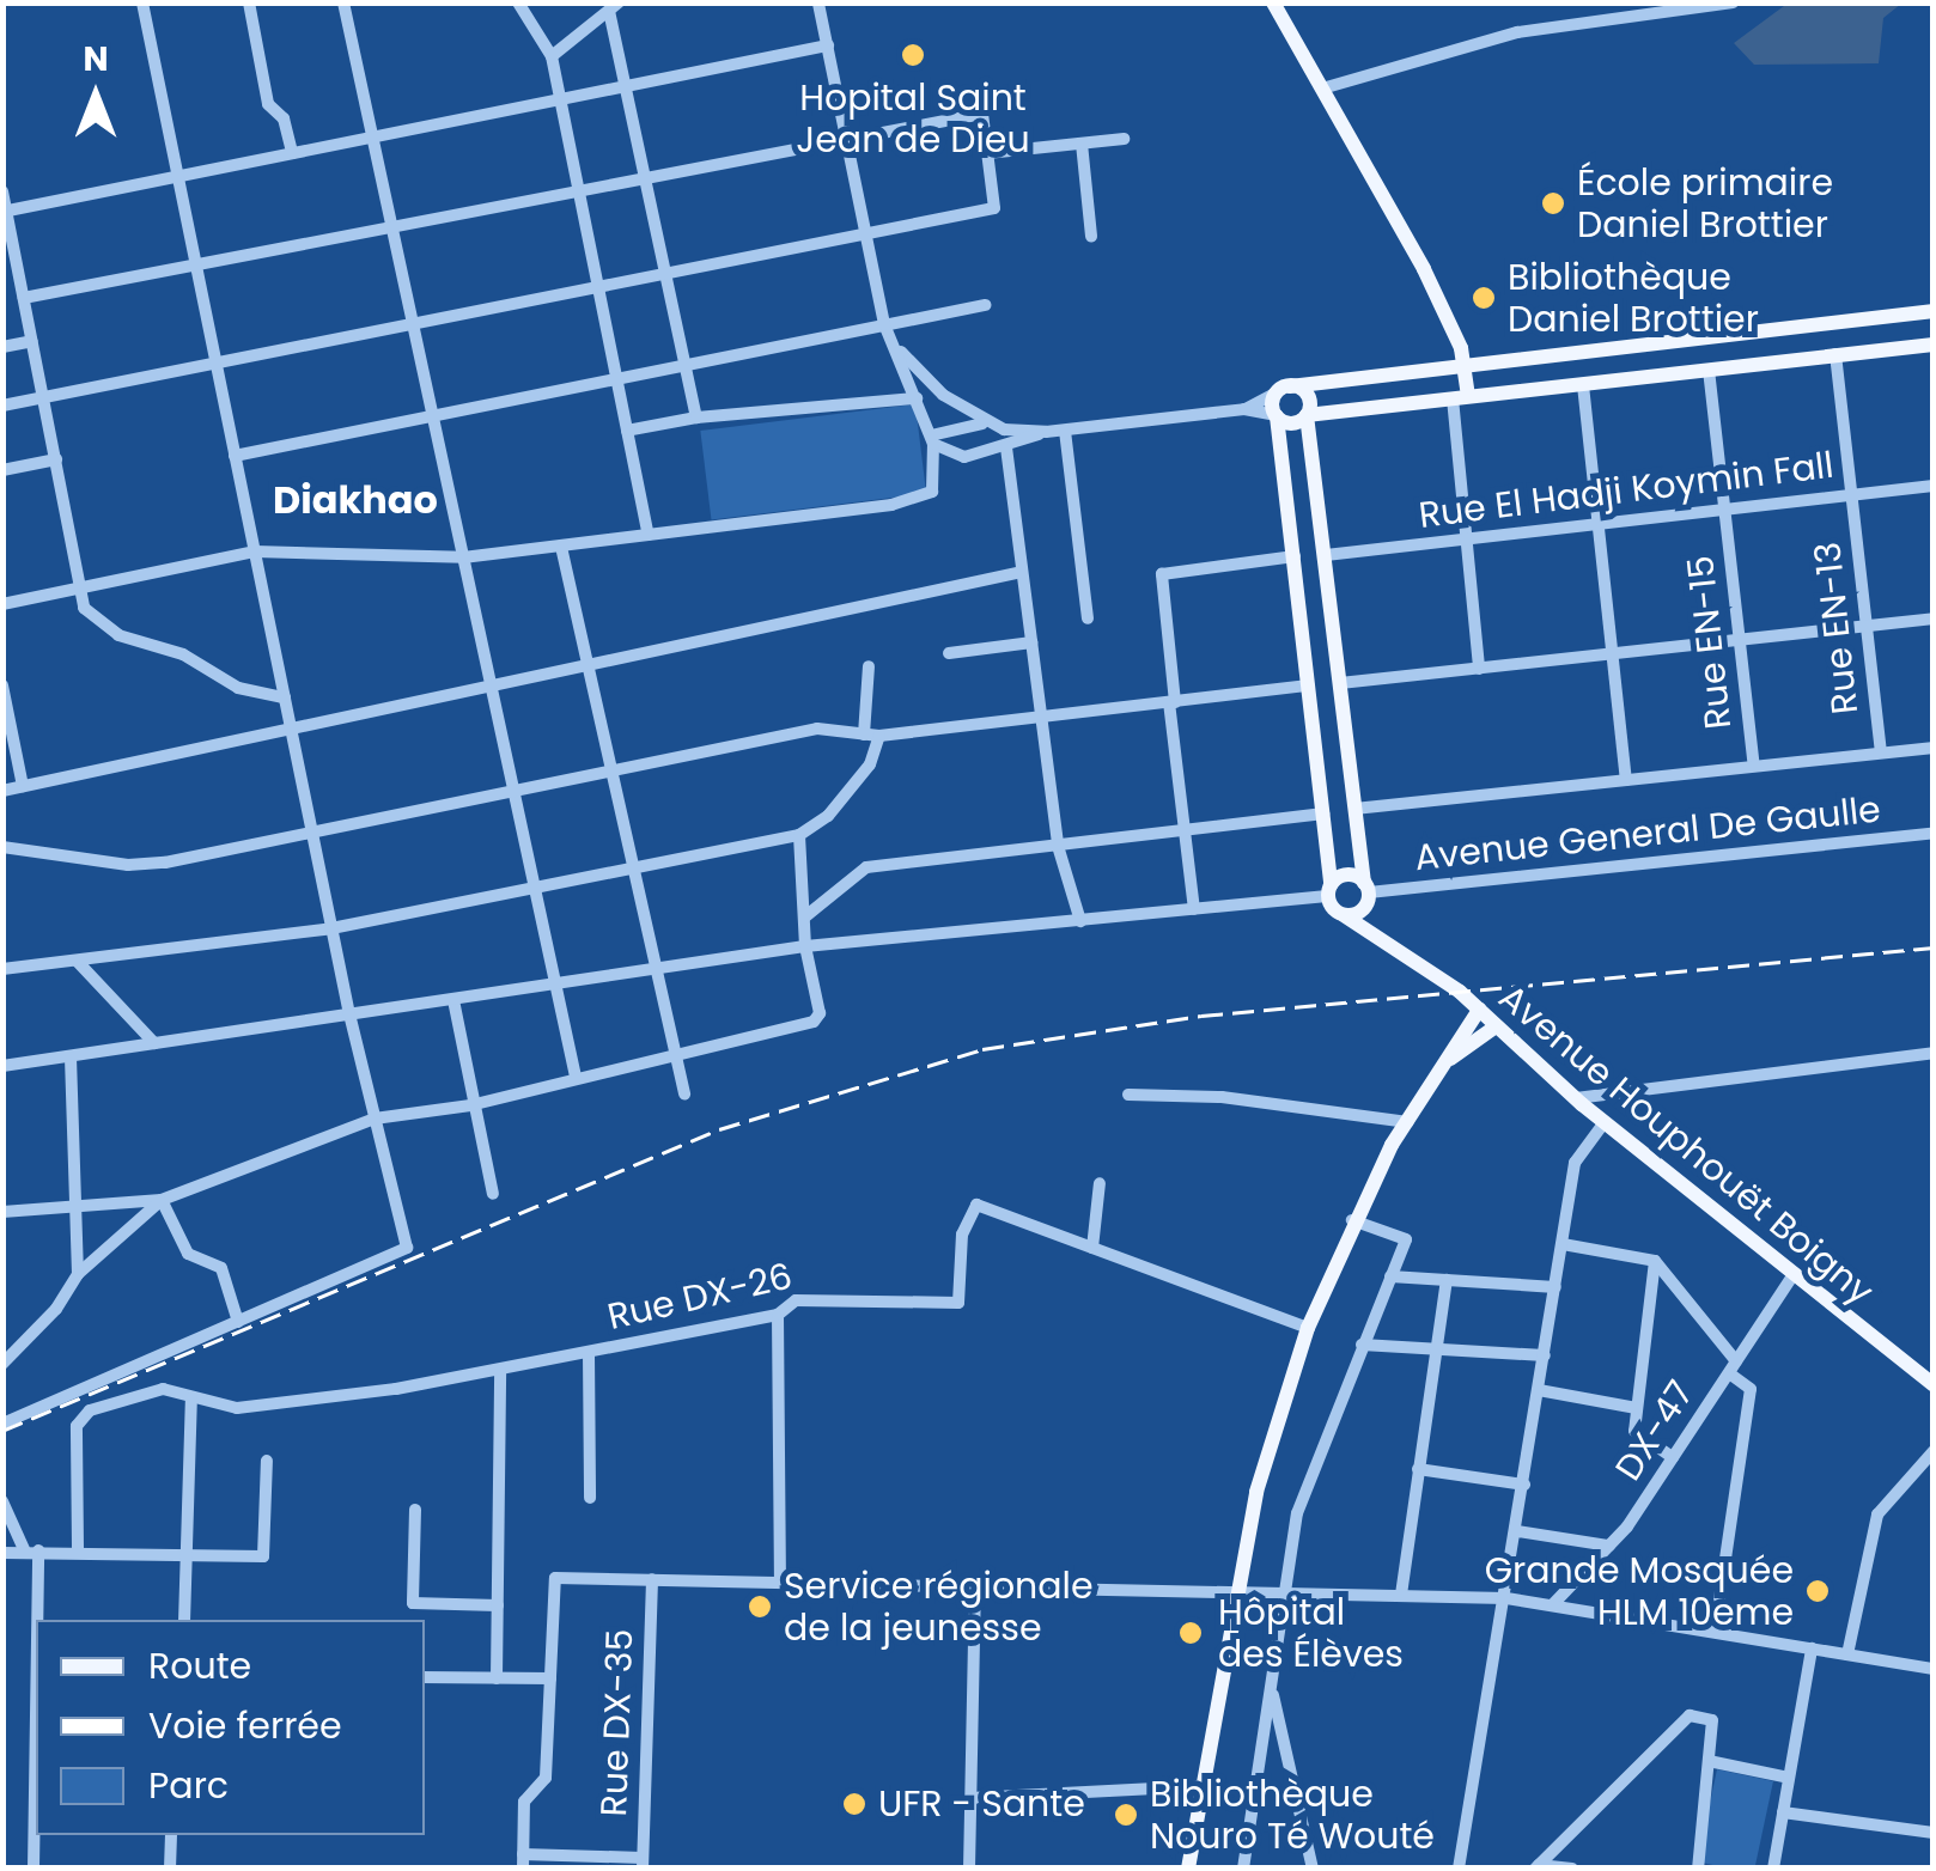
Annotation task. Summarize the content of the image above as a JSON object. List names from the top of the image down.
{
  "streets": {
    "main road": ["Avenue Houphouët Boigny"],
    "street": [
      "Rue El Hadji Koymin Fall",
      "Rue EN-13",
      "Rue EN-15",
      "Avenue General De Gaulle",
      "Rue DX-26",
      "DX-47",
      "Rue DX-35"
    ]
  },
  "crossings": [
    ["Rue El Hadji Koymin Fall", "Rue EN-13"],
    ["Rue El Hadji Koymin Fall", "Rue EN-15"],
    ["Avenue Houphouët Boigny", "DX-47"]
  ],
  "districts": ["Diakhao"],
  "places": [
    "Hopital Saint Jean de Dieu",
    "École primaire Daniel Brottier",
    "Bibliothèque Daniel Brottier",
    "Grande Mosquée HLM 10eme",
    "Service régionale de la jeunesse",
    "Hôpital des Élèves",
    "UFR - Sante",
    "Bibliothèque Nouro Té Wouté"
  ],
  "legend": ["Route", "Voie ferrée", "Parc"],
  "north": "top"
}
